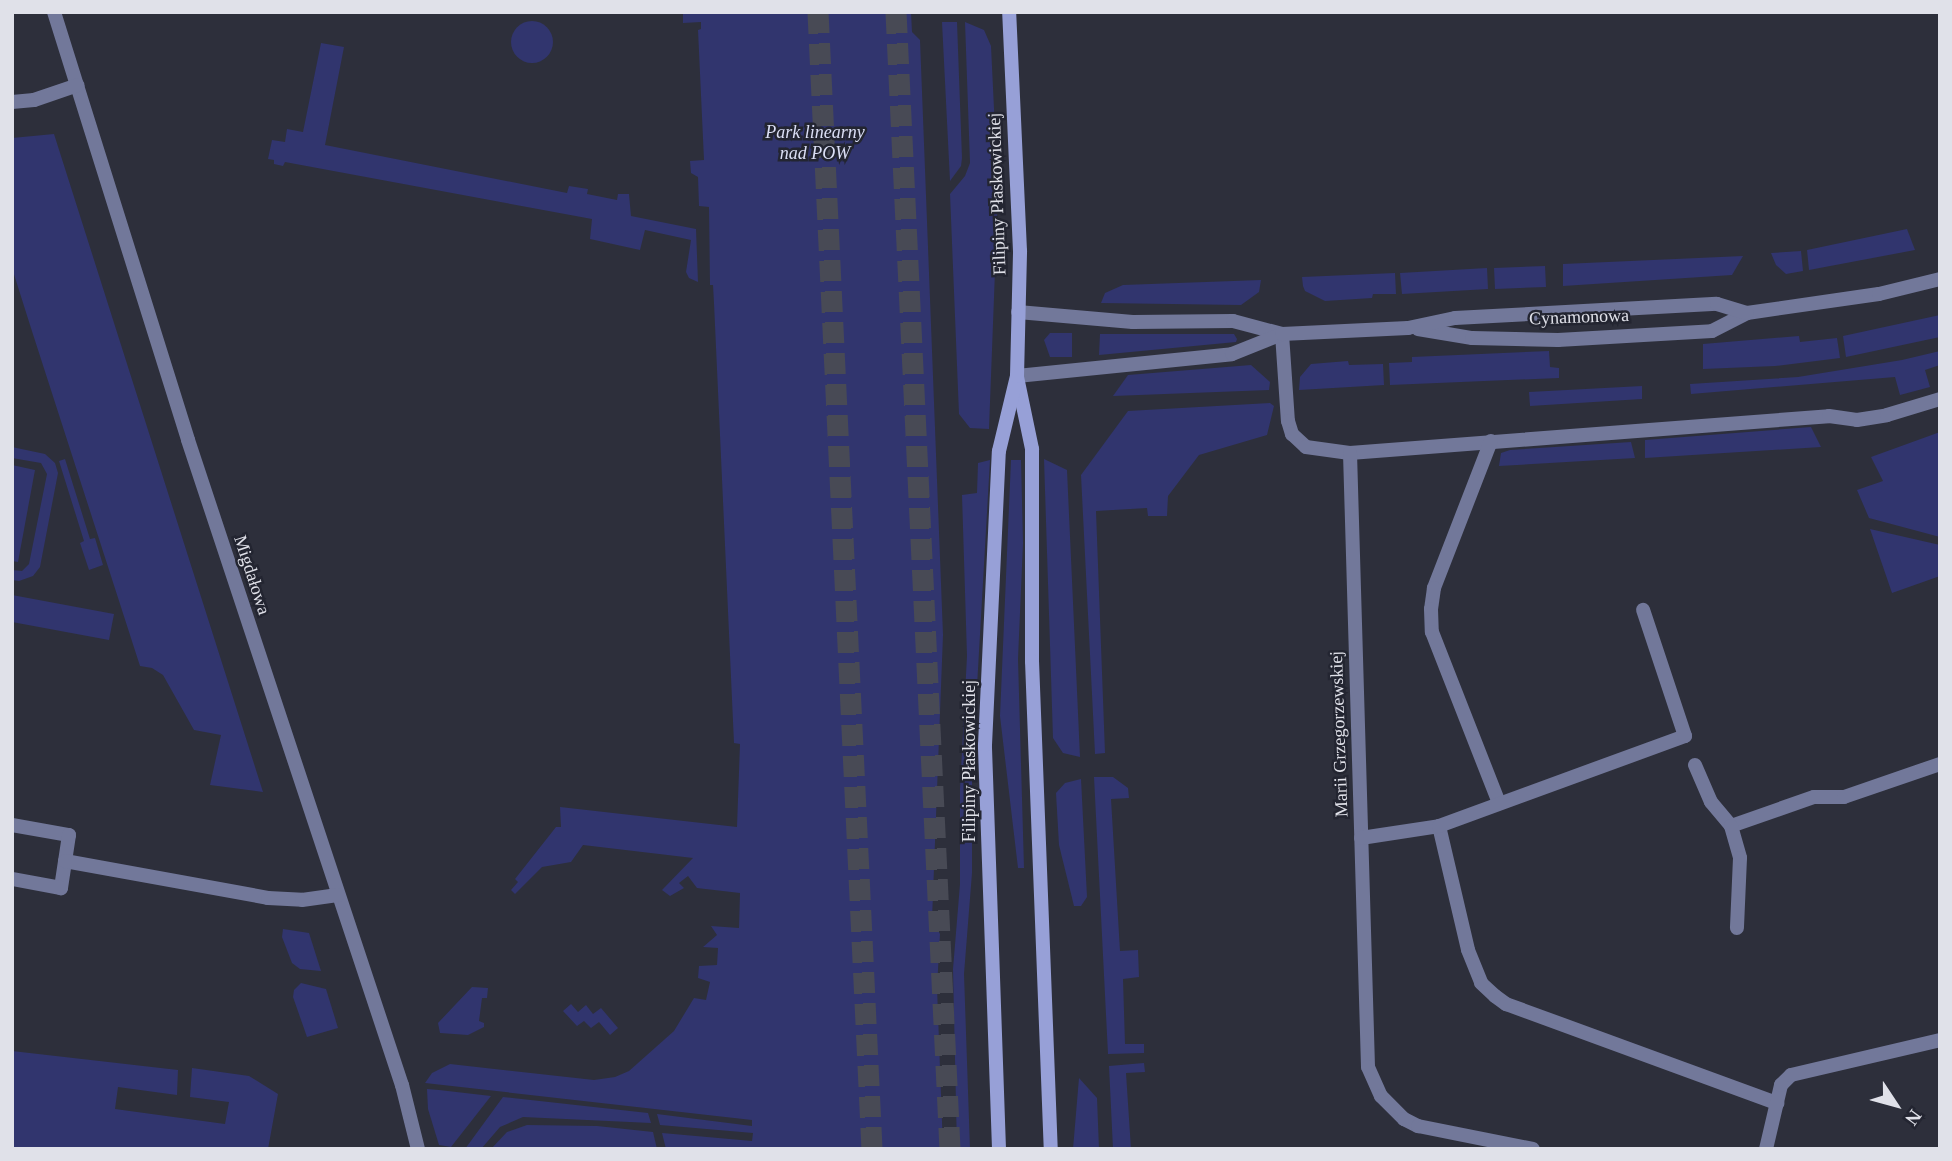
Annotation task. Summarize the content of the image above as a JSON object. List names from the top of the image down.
{
  "streets": {
    "main road": ["Filipiny Płaskowickiej"],
    "street": ["Cynamonowa", "Migdałowa", "Marii Grzegorzewskiej"]
  },
  "crossings": [
    ["Filipiny Płaskowickiej", "Cynamonowa"]
  ],
  "parks": ["Park linearny nad POW"],
  "north": "bottom right"
}
